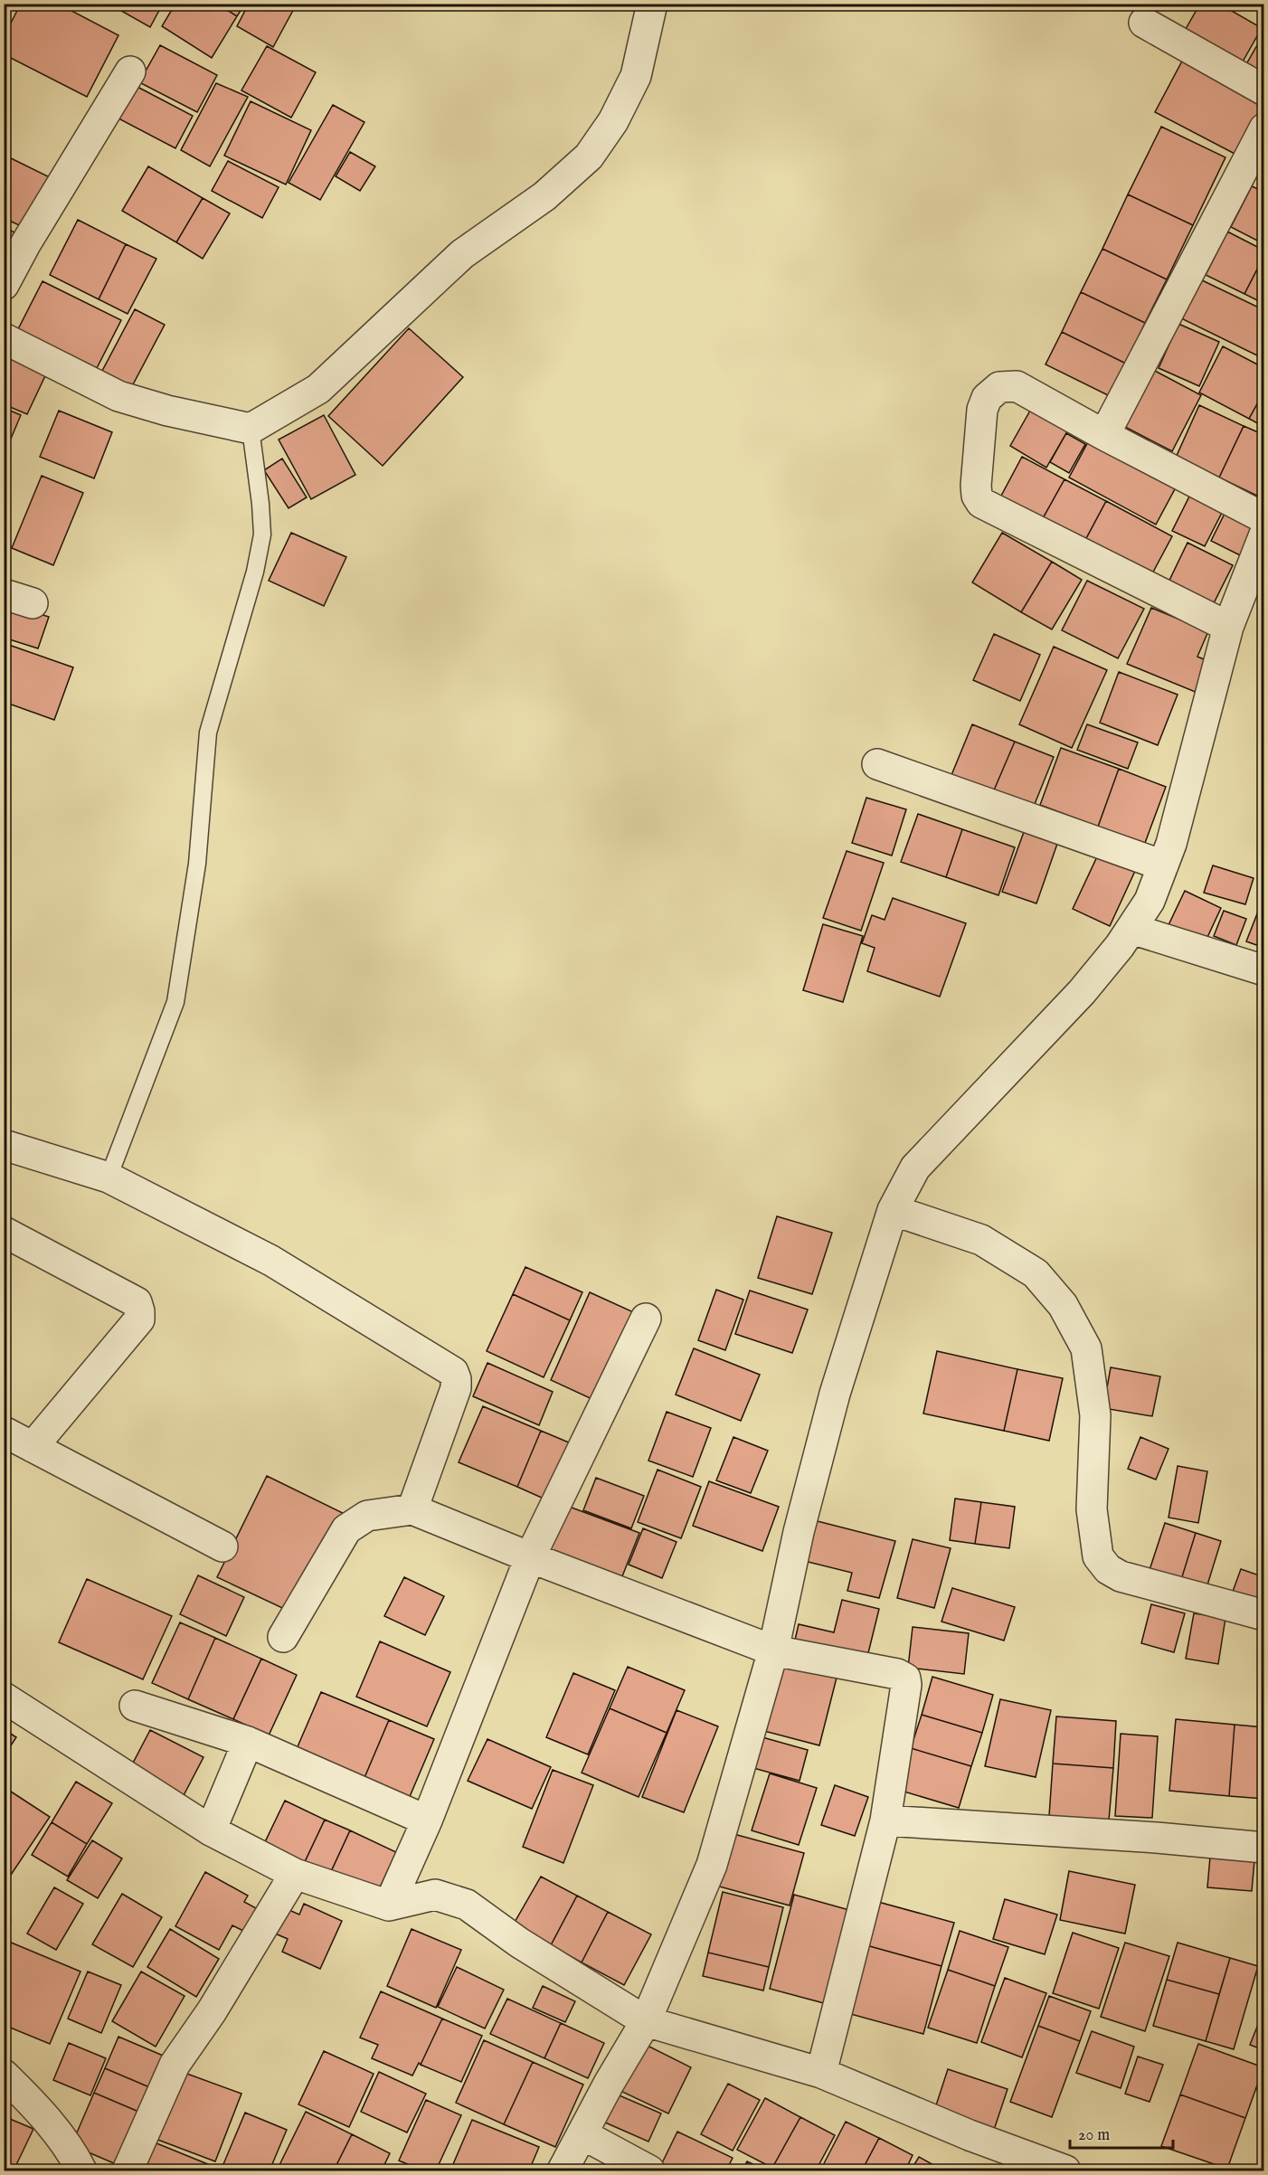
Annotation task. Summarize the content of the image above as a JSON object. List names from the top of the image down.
{
  "scale_bar": "20 m"
}
